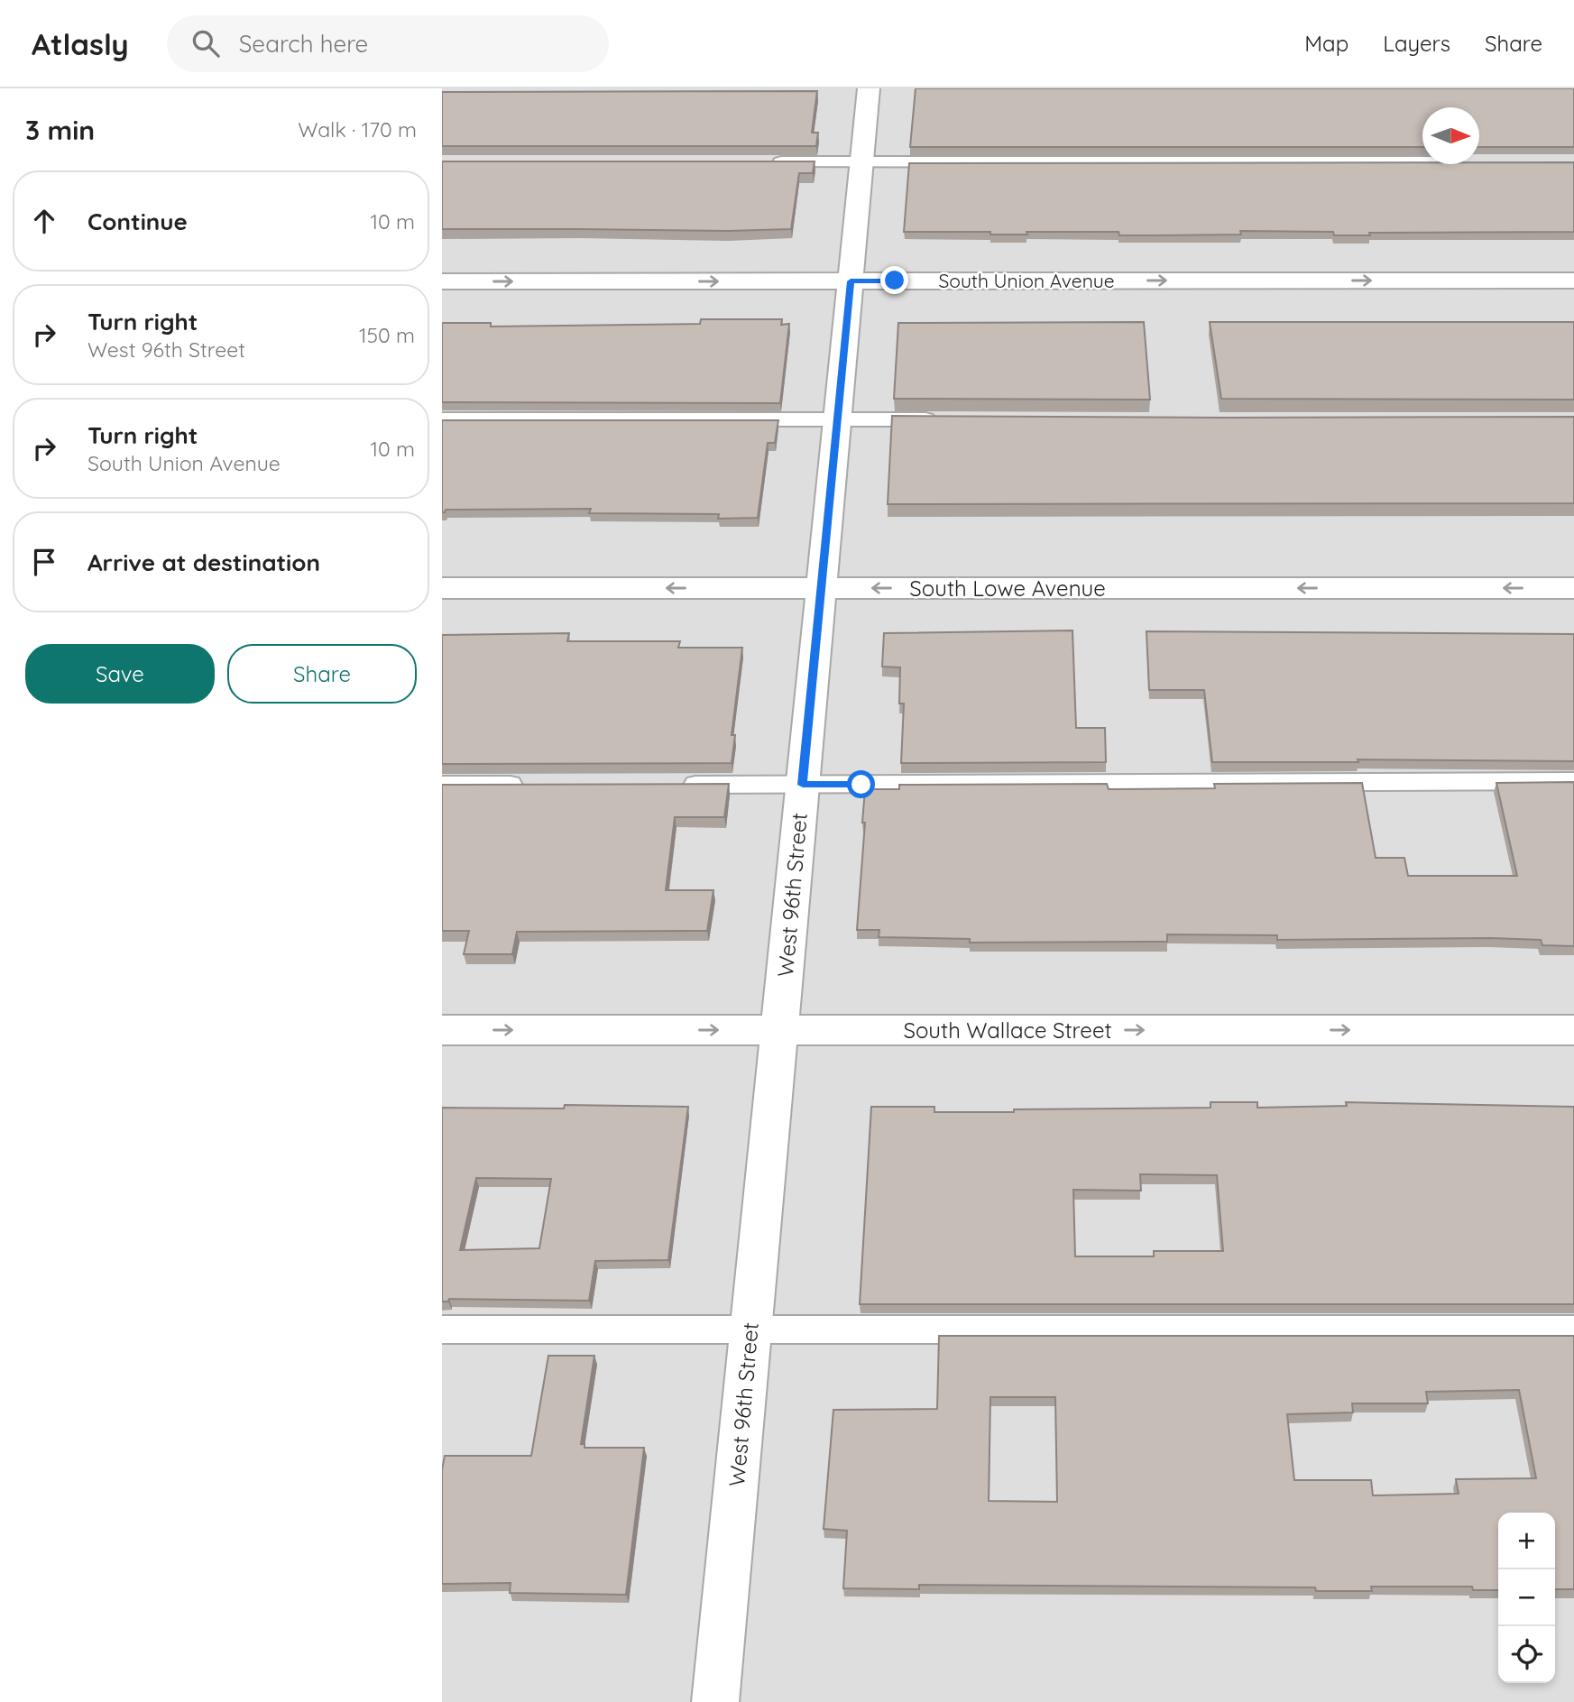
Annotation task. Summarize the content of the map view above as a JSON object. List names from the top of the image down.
{
  "streets": {
    "street": [
      "South Union Avenue",
      "South Lowe Avenue",
      "West 96th Street",
      "South Wallace Street"
    ]
  },
  "crossings": [
    ["South Union Avenue", "West 96th Street"],
    ["South Lowe Avenue", "West 96th Street"],
    ["West 96th Street", "South Wallace Street"]
  ],
  "one_way": ["South Union Avenue", "South Lowe Avenue", "South Wallace Street"],
  "north": "right",
  "page": {
    "header": "Atlasly",
    "search": "Search here",
    "nav": ["Map", "Layers", "Share"],
    "heading": ["3 min", "Walk · 170 m"],
    "list": [
      ["Continue", "10 m"],
      ["Turn right", "West 96th Street", "150 m"],
      ["Turn right", "South Union Avenue", "10 m"],
      "Arrive at destination"
    ],
    "buttons": ["Save", "Share"],
    "map_buttons": ["+", "−"]
  }
}
